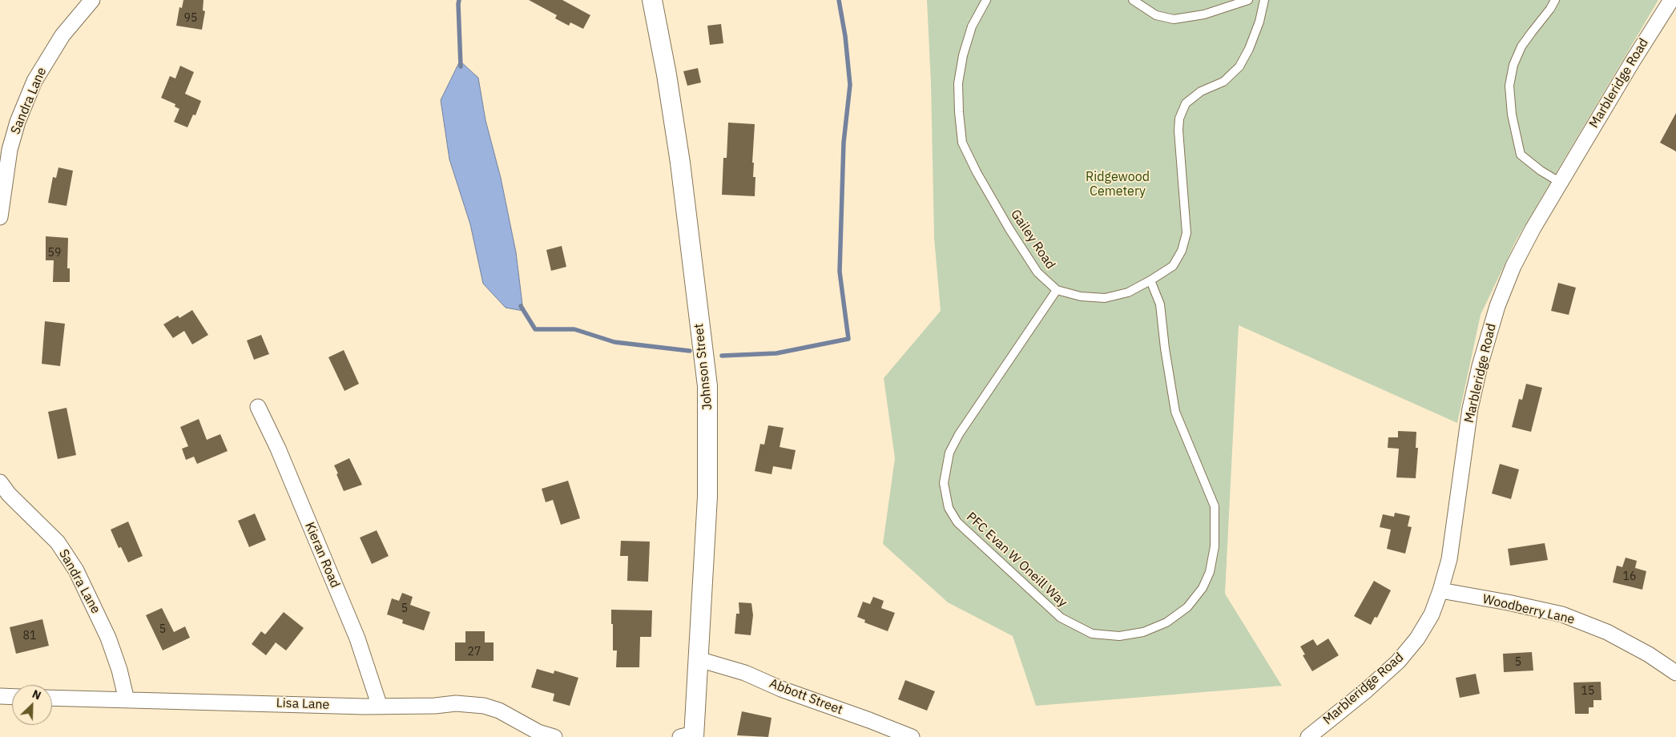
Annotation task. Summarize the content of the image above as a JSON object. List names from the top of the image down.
{
  "streets": {
    "street": [
      "Marbleridge Road",
      "Sandra Lane",
      "Johnson Street",
      "Kieran Road",
      "Woodberry Lane",
      "Abbott Street",
      "Lisa Lane"
    ],
    "lane": ["Gailey Road", "PFC Evan W Oneill Way"]
  },
  "crossings": [
    ["Marbleridge Road", "Woodberry Lane"],
    ["Sandra Lane", "Lisa Lane"],
    ["Gailey Road", "PFC Evan W Oneill Way"],
    ["Johnson Street", "Abbott Street"],
    ["Kieran Road", "Lisa Lane"]
  ],
  "parks": ["Ridgewood Cemetery"],
  "house_numbers": [
    "95",
    "59",
    "16",
    "5",
    "5",
    "81",
    "27",
    "5",
    "15"
  ],
  "north": "top right"
}
